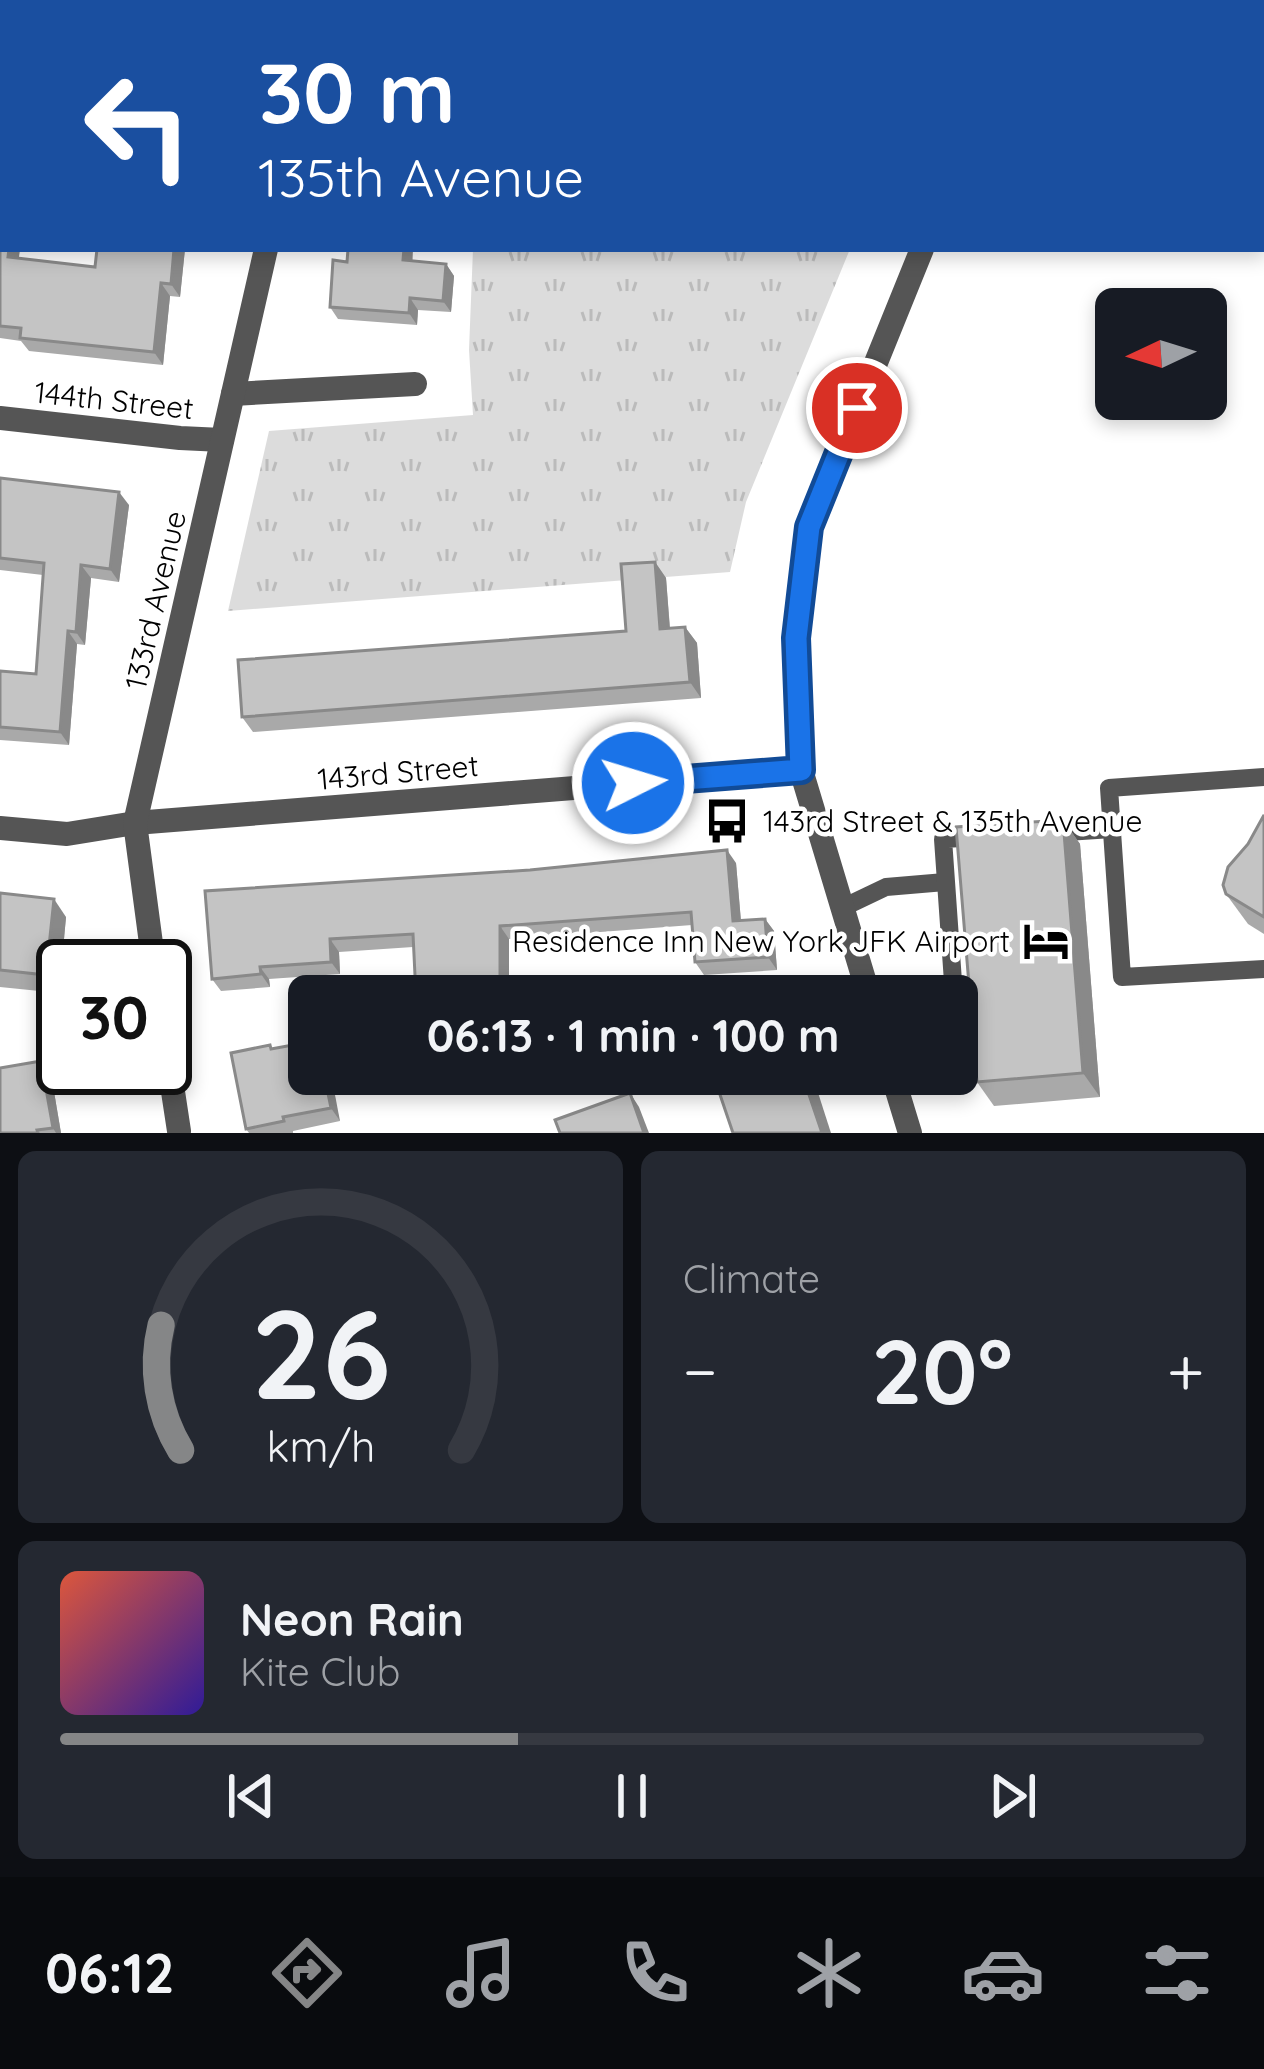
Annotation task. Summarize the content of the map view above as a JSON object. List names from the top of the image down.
{
  "streets": {
    "street": ["144th Street", "133rd Avenue", "143rd Street"]
  },
  "crossings": [
    ["144th Street", "133rd Avenue"],
    ["133rd Avenue", "143rd Street"]
  ],
  "places": {
    "bus stop": ["143rd Street & 135th Avenue"],
    "hotel": ["Residence Inn New York JFK Airport"]
  },
  "north": "left",
  "page": {
    "turn": ["30 m", "135th Avenue"],
    "limit": "30",
    "trip": "06:13 · 1 min · 100 m",
    "tile": "Climate",
    "heat": ["−", "20°", "+"],
    "song": ["Neon Rain", "Kite Club"],
    "tabs": "06:12",
    "gauge": ["26", "km/h"]
  }
}
